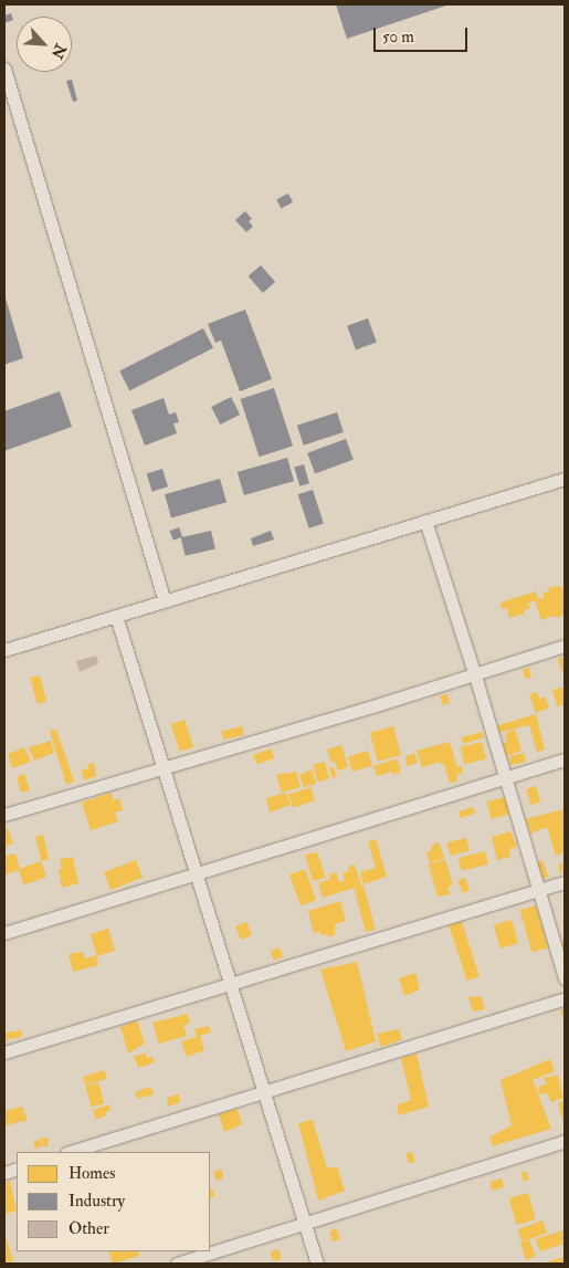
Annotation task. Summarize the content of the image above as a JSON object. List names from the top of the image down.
{
  "legend": ["Homes", "Industry", "Other"],
  "scale_bar": "50 m",
  "north": "bottom right"
}
